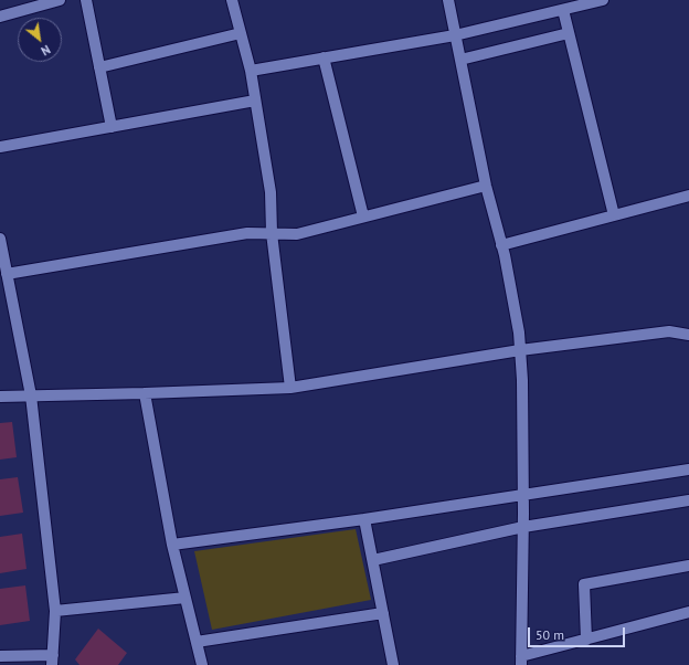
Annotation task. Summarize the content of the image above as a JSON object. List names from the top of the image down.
{
  "scale_bar": "50 m",
  "north": "bottom right"
}
